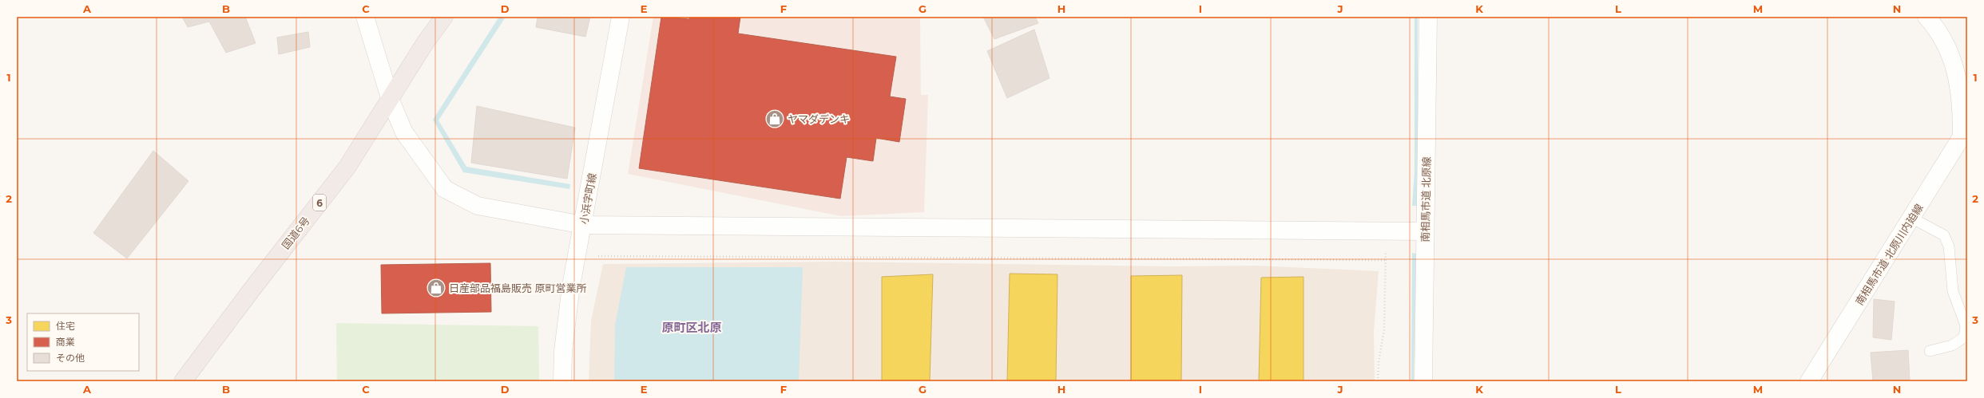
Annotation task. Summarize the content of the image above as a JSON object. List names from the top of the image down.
{
  "streets": {
    "highway": ["6", "国道6号"],
    "street": ["小浜字町線", "南相馬市道 北原線", "南相馬市道 北原川内廹線"]
  },
  "districts": ["原町区北原"],
  "places": {
    "shop": ["ヤマダデンキ", "日産部品福島販売 原町営業所"]
  },
  "legend": ["住宅", "商業", "その他"],
  "grid": {
    "columns": [
      "A",
      "B",
      "C",
      "D",
      "E",
      "F",
      "G",
      "H",
      "I",
      "J",
      "K",
      "L",
      "M",
      "N"
    ],
    "rows": ["1", "2", "3"]
  }
}
